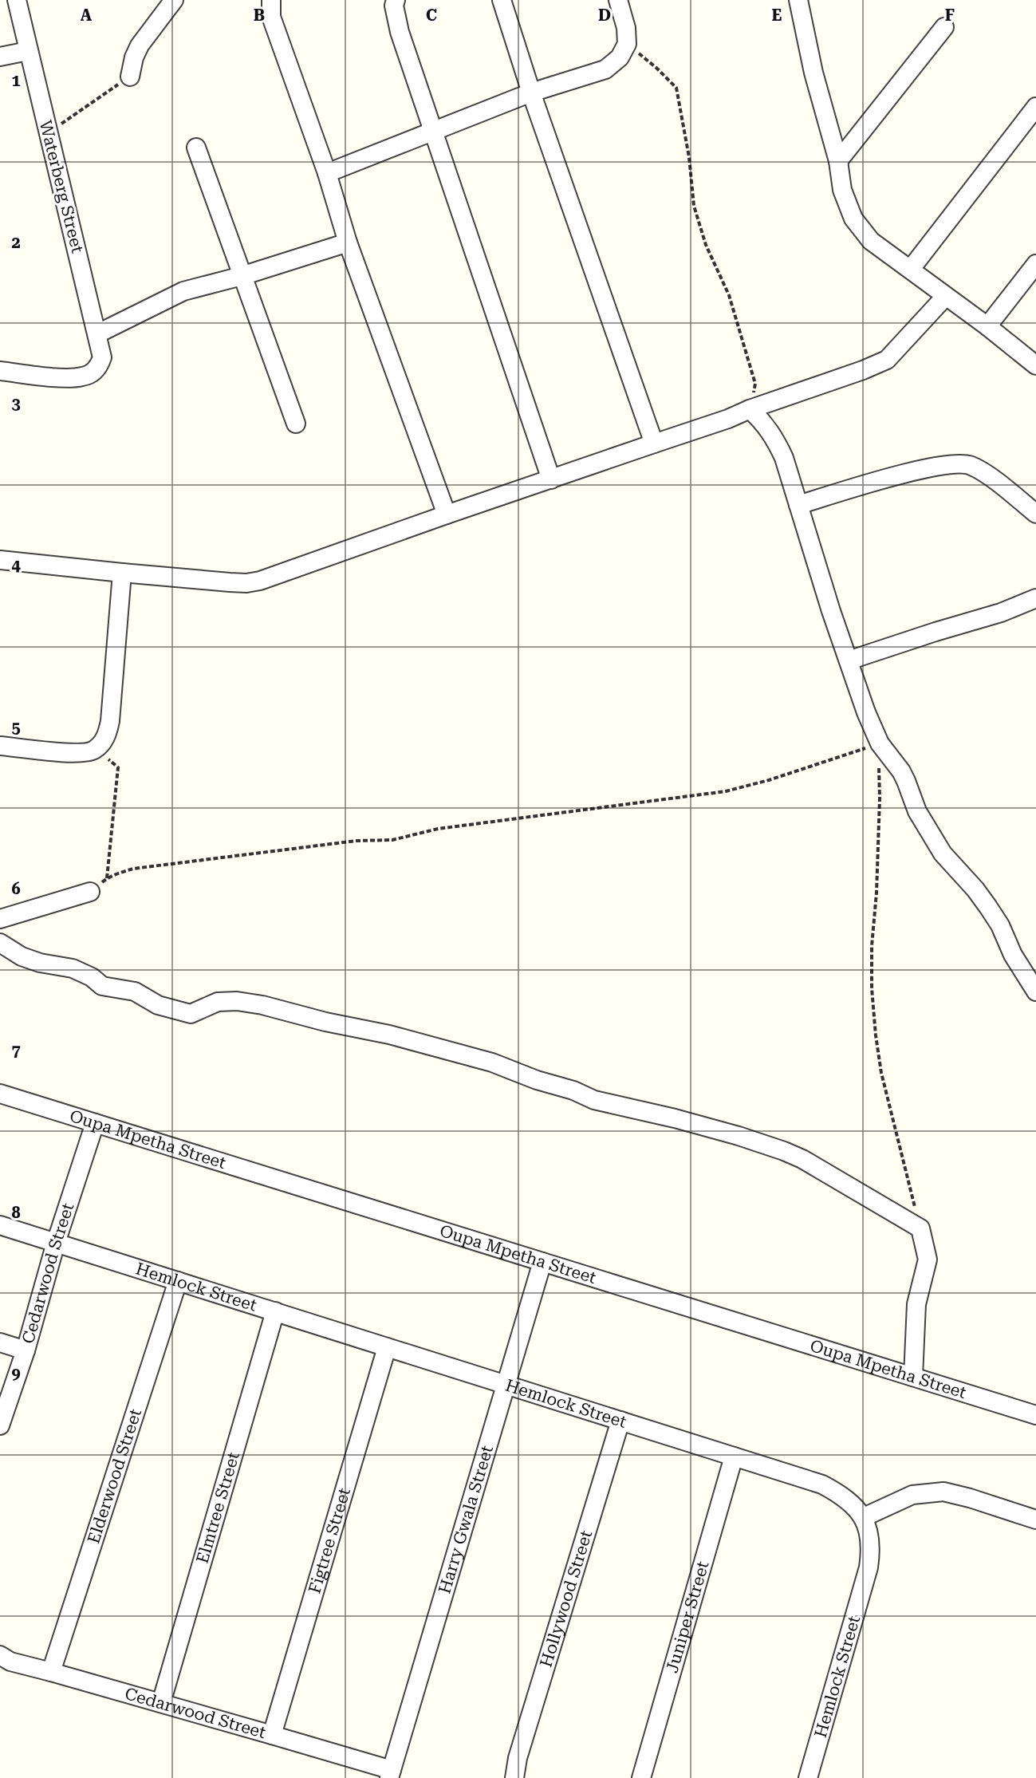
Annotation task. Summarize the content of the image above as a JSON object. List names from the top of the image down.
{
  "streets": {
    "street": [
      "Waterberg Street",
      "Oupa Mpetha Street",
      "Cedarwood Street",
      "Hemlock Street",
      "Elderwood Street",
      "Elmtree Street",
      "Harry Gwala Street",
      "Figtree Street",
      "Hollywood Street",
      "Juniper Street"
    ]
  },
  "crossings": [
    ["Oupa Mpetha Street", "Cedarwood Street"],
    ["Oupa Mpetha Street", "Harry Gwala Street"],
    ["Cedarwood Street", "Hemlock Street"],
    ["Cedarwood Street", "Elderwood Street"],
    ["Cedarwood Street", "Elmtree Street"],
    ["Cedarwood Street", "Harry Gwala Street"],
    ["Cedarwood Street", "Figtree Street"],
    ["Hemlock Street", "Elderwood Street"],
    ["Hemlock Street", "Elmtree Street"],
    ["Hemlock Street", "Harry Gwala Street"],
    ["Hemlock Street", "Figtree Street"],
    ["Hemlock Street", "Hollywood Street"],
    ["Hemlock Street", "Juniper Street"]
  ],
  "grid": {
    "columns": [
      "A",
      "B",
      "C",
      "D",
      "E",
      "F"
    ],
    "rows": [
      "1",
      "2",
      "3",
      "4",
      "5",
      "6",
      "7",
      "8",
      "9"
    ]
  }
}
